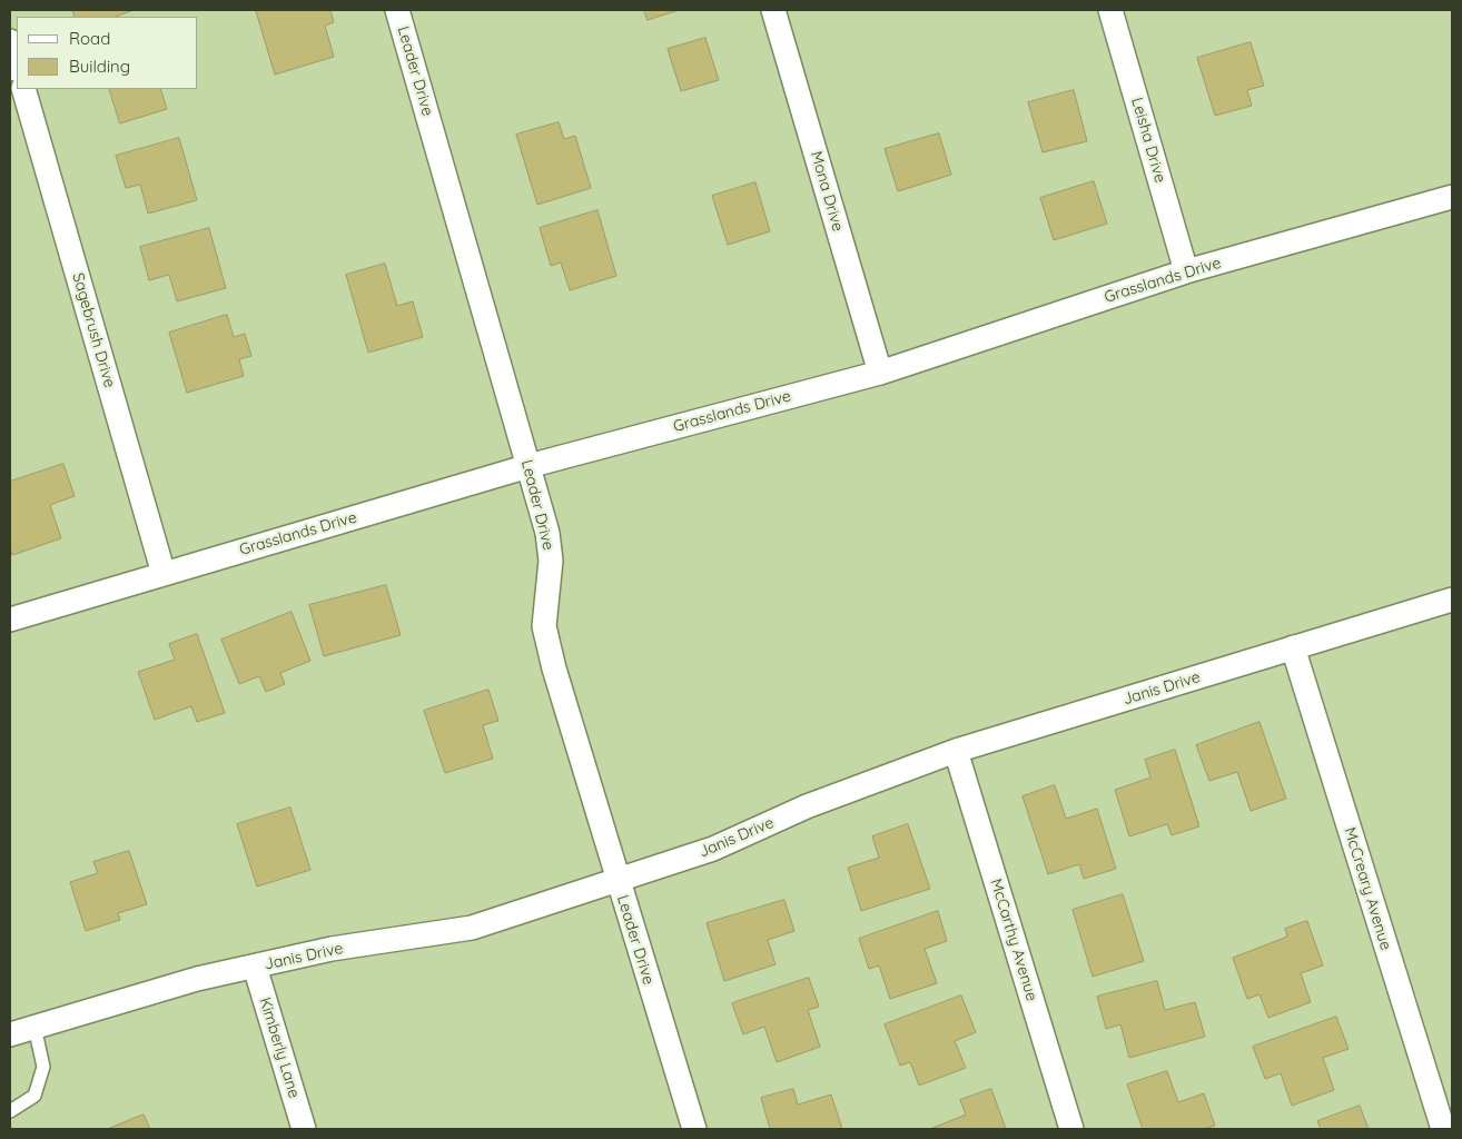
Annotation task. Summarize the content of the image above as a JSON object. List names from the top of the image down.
{
  "streets": {
    "street": [
      "Leader Drive",
      "Leisha Drive",
      "Mona Drive",
      "Grasslands Drive",
      "Sagebrush Drive",
      "Janis Drive",
      "McCreary Avenue",
      "McCarthy Avenue",
      "Kimberly Lane"
    ]
  },
  "crossings": [
    ["Leader Drive", "Grasslands Drive"],
    ["Leader Drive", "Janis Drive"],
    ["Leisha Drive", "Grasslands Drive"],
    ["Mona Drive", "Grasslands Drive"],
    ["Grasslands Drive", "Sagebrush Drive"],
    ["Janis Drive", "McCreary Avenue"],
    ["Janis Drive", "McCarthy Avenue"],
    ["Janis Drive", "Kimberly Lane"]
  ],
  "legend": ["Road", "Building"]
}
